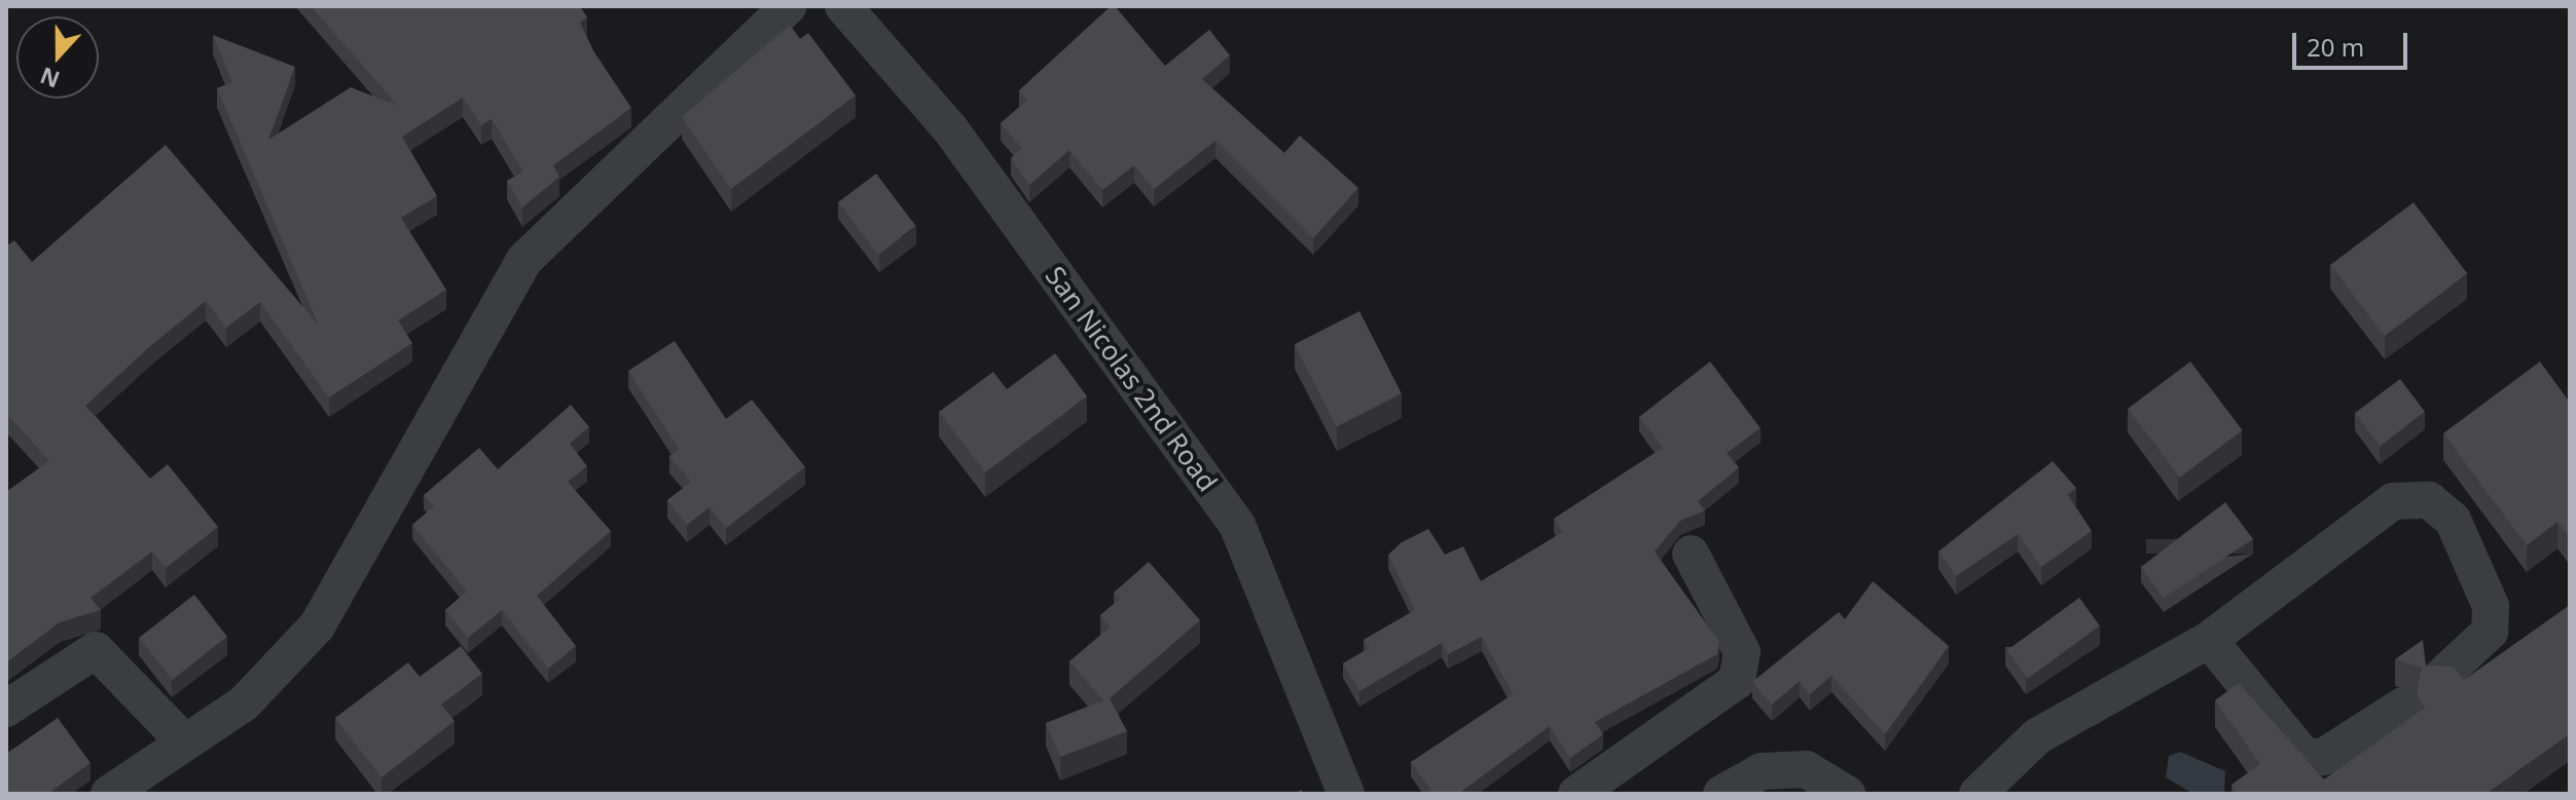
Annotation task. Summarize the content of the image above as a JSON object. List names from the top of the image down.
{
  "streets": {
    "street": ["San Nicolas 2nd Road"]
  },
  "scale_bar": "20 m",
  "north": "bottom"
}
